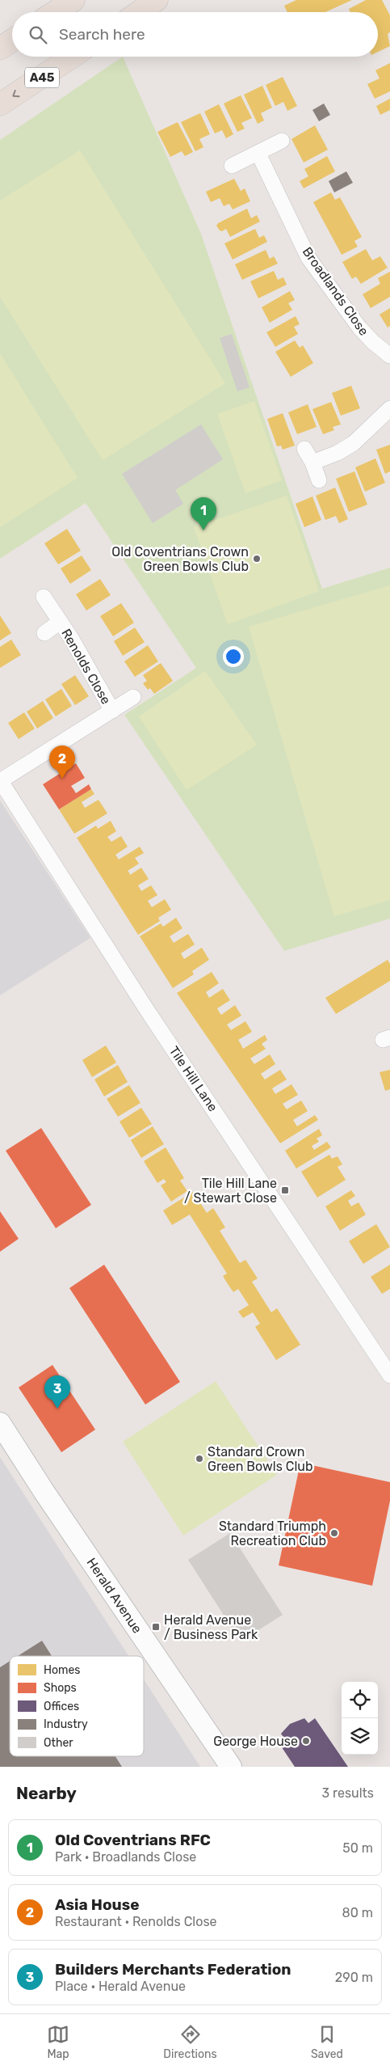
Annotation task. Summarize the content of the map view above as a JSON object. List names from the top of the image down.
{
  "streets": {
    "highway": ["A45"],
    "main road": ["Herald Avenue"],
    "street": ["Broadlands Close", "Renolds Close", "Tile Hill Lane"]
  },
  "crossings": [
    ["Renolds Close", "Tile Hill Lane"]
  ],
  "places": {
    "other": [
      "Old Coventrians Crown Green Bowls Club",
      "Standard Crown Green Bowls Club",
      "Standard Triumph Recreation Club",
      "George House"
    ],
    "transit": ["Tile Hill Lane / Stewart Close", "Herald Avenue / Business Park"]
  },
  "legend": [
    "Homes",
    "Shops",
    "Offices",
    "Industry",
    "Other"
  ],
  "page": {
    "search": "Search here",
    "pins": ["1", "2", "3"],
    "heading": ["Nearby", "3 results"],
    "list": [
      {
        "mark": "1",
        "name": "Old Coventrians RFC",
        "note": "Park · Broadlands Close",
        "value": "50 m"
      },
      {
        "mark": "2",
        "name": "Asia House",
        "note": "Restaurant · Renolds Close",
        "value": "80 m"
      },
      {
        "mark": "3",
        "name": "Builders Merchants Federation",
        "note": "Place · Herald Avenue",
        "value": "290 m"
      }
    ],
    "nav": ["Map", "Directions", "Saved"]
  }
}
